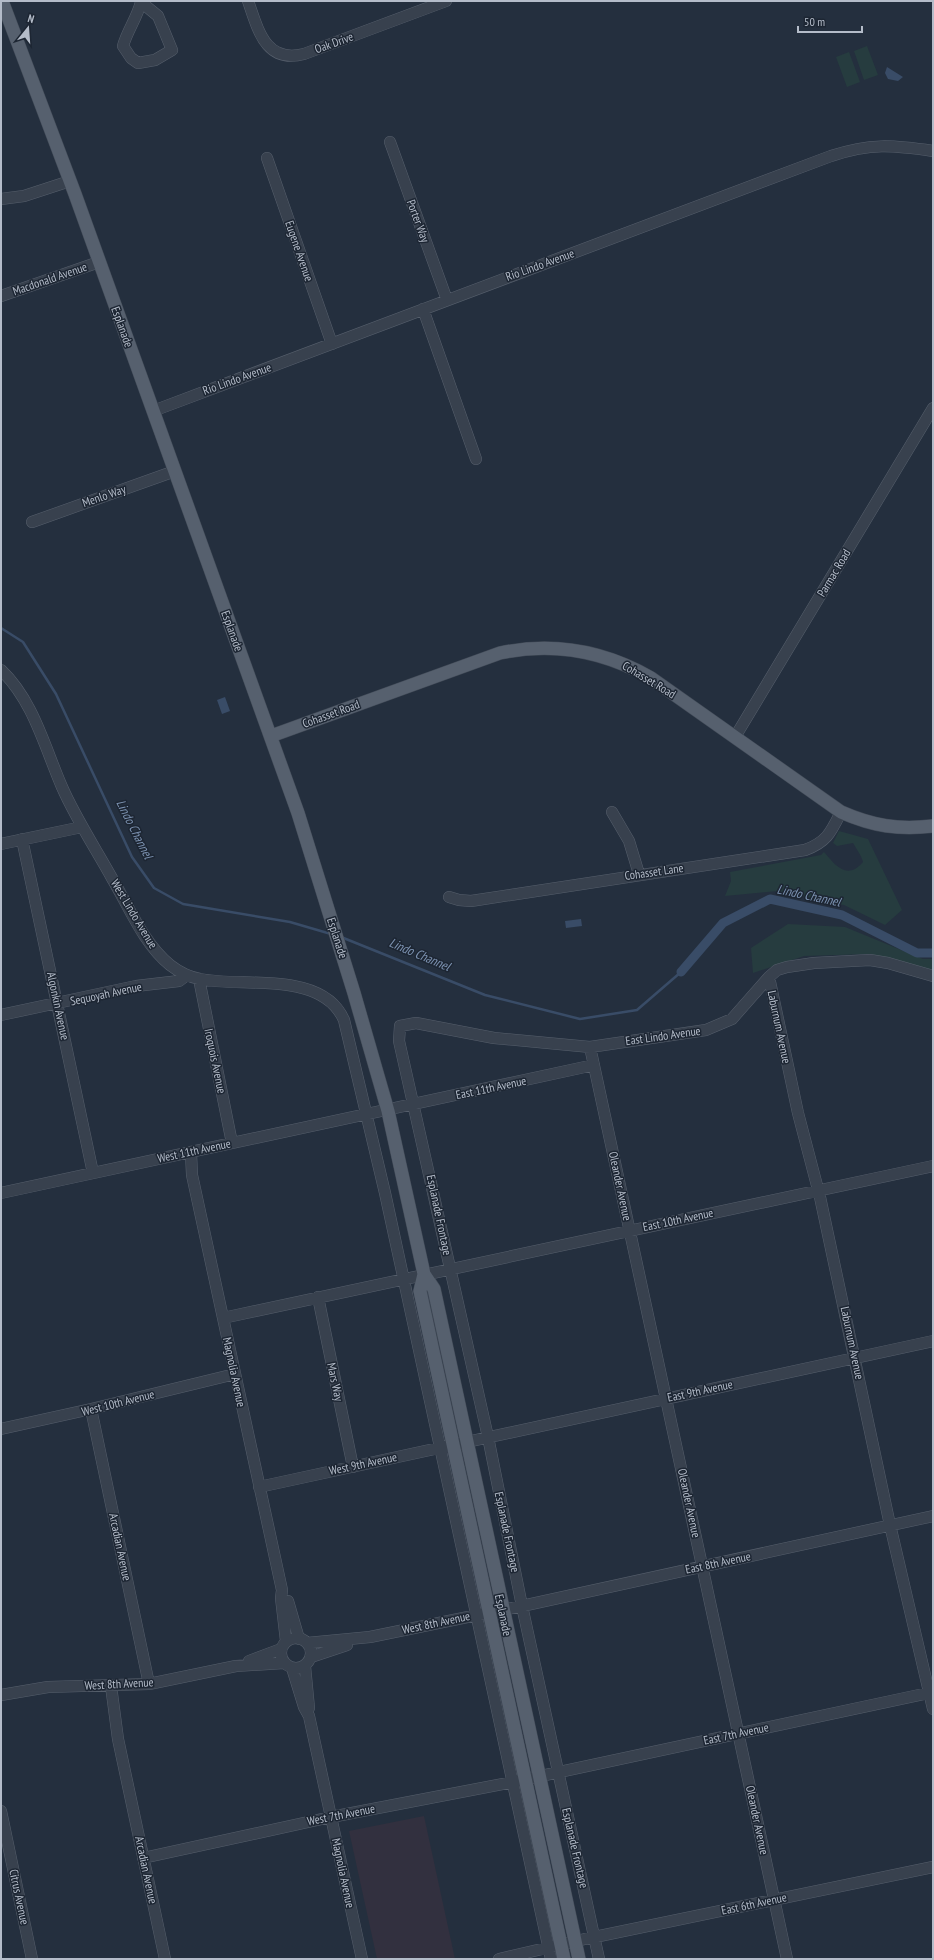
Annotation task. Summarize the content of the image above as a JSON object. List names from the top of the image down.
{
  "streets": {
    "main road": ["Esplanade", "Cohasset Road"],
    "street": [
      "Oak Drive",
      "Porter Way",
      "Eugene Avenue",
      "Rio Lindo Avenue",
      "Macdonald Avenue",
      "Menlo Way",
      "Parmac Road",
      "Cohasset Lane",
      "West Lindo Avenue",
      "Sequoyah Avenue",
      "Algonkin Avenue",
      "Laburnum Avenue",
      "East Lindo Avenue",
      "Iroquois Avenue",
      "East 11th Avenue",
      "West 11th Avenue",
      "Oleander Avenue",
      "Esplanade Frontage",
      "East 10th Avenue",
      "Magnolia Avenue",
      "Mars Way",
      "East 9th Avenue",
      "West 10th Avenue",
      "West 9th Avenue",
      "Arcadian Avenue",
      "East 8th Avenue",
      "West 8th Avenue",
      "East 7th Avenue",
      "West 7th Avenue",
      "Citrus Avenue",
      "East 6th Avenue"
    ]
  },
  "crossings": [
    ["Porter Way", "Rio Lindo Avenue"],
    ["Eugene Avenue", "Rio Lindo Avenue"],
    ["Rio Lindo Avenue", "Esplanade"],
    ["Macdonald Avenue", "Esplanade"],
    ["Esplanade", "Menlo Way"],
    ["Esplanade", "Cohasset Road"],
    ["Esplanade", "East 11th Avenue"],
    ["Esplanade", "West 11th Avenue"],
    ["Esplanade", "East 10th Avenue"],
    ["Esplanade", "East 9th Avenue"],
    ["Esplanade", "West 9th Avenue"],
    ["Esplanade", "East 8th Avenue"],
    ["Esplanade", "West 8th Avenue"],
    ["Esplanade", "East 7th Avenue"],
    ["Esplanade", "West 7th Avenue"],
    ["Esplanade", "East 6th Avenue"],
    ["Parmac Road", "Cohasset Road"],
    ["Cohasset Road", "Cohasset Lane"],
    ["West Lindo Avenue", "Sequoyah Avenue"],
    ["West Lindo Avenue", "Iroquois Avenue"],
    ["West Lindo Avenue", "West 11th Avenue"],
    ["Sequoyah Avenue", "Algonkin Avenue"],
    ["Algonkin Avenue", "West 11th Avenue"],
    ["Laburnum Avenue", "East Lindo Avenue"],
    ["Laburnum Avenue", "East 10th Avenue"],
    ["Laburnum Avenue", "East 9th Avenue"],
    ["Laburnum Avenue", "East 8th Avenue"],
    ["Laburnum Avenue", "East 7th Avenue"],
    ["East Lindo Avenue", "Oleander Avenue"],
    ["East Lindo Avenue", "Esplanade Frontage"],
    ["Iroquois Avenue", "West 11th Avenue"],
    ["East 11th Avenue", "West 11th Avenue"],
    ["East 11th Avenue", "Oleander Avenue"],
    ["East 11th Avenue", "Esplanade Frontage"],
    ["West 11th Avenue", "Magnolia Avenue"],
    ["Oleander Avenue", "East 10th Avenue"],
    ["Oleander Avenue", "East 9th Avenue"],
    ["Oleander Avenue", "East 8th Avenue"],
    ["Oleander Avenue", "East 7th Avenue"],
    ["Oleander Avenue", "East 6th Avenue"],
    ["Esplanade Frontage", "East 10th Avenue"],
    ["Esplanade Frontage", "East 9th Avenue"],
    ["Esplanade Frontage", "East 8th Avenue"],
    ["Esplanade Frontage", "East 7th Avenue"],
    ["Esplanade Frontage", "East 6th Avenue"],
    ["Magnolia Avenue", "West 10th Avenue"],
    ["Magnolia Avenue", "West 9th Avenue"],
    ["Magnolia Avenue", "West 8th Avenue"],
    ["Magnolia Avenue", "West 7th Avenue"],
    ["Mars Way", "West 9th Avenue"],
    ["East 9th Avenue", "West 9th Avenue"],
    ["West 10th Avenue", "Arcadian Avenue"],
    ["Arcadian Avenue", "West 8th Avenue"],
    ["Arcadian Avenue", "West 7th Avenue"],
    ["East 8th Avenue", "West 8th Avenue"],
    ["East 7th Avenue", "West 7th Avenue"]
  ],
  "water": ["Lindo Channel"],
  "scale_bar": "50 m",
  "north": "top"
}
